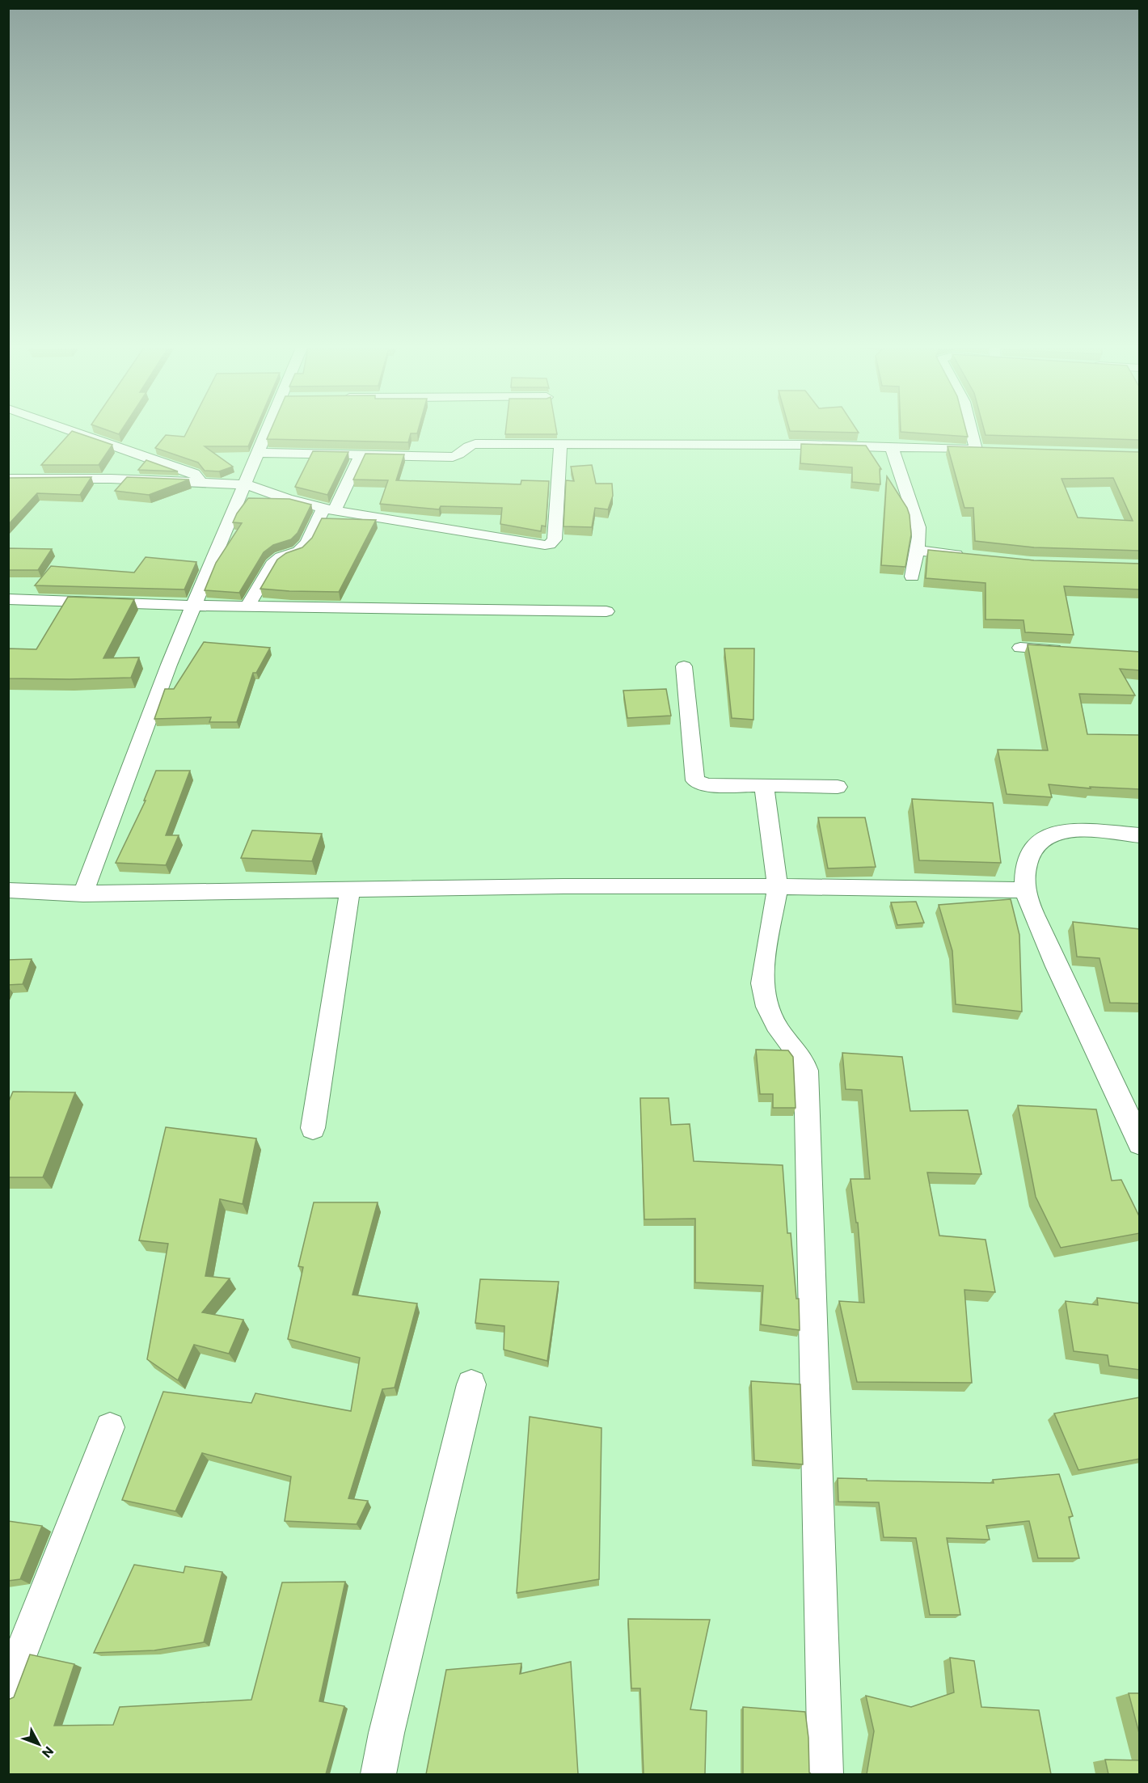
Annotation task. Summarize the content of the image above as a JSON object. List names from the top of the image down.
{
  "north": "bottom right"
}
